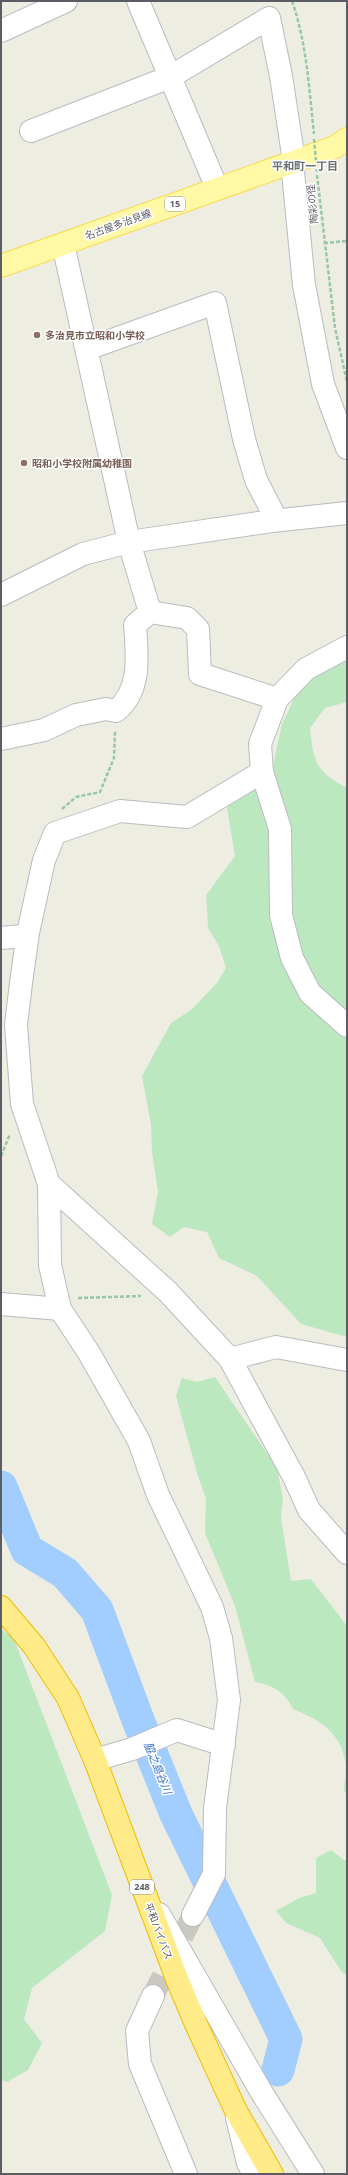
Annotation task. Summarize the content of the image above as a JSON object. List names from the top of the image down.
{
  "streets": {
    "highway": ["248", "平和バイパス"],
    "main road": ["15", "名古屋多治見線"],
    "path": ["陶彩の径"]
  },
  "districts": ["平和町一丁目"],
  "water": ["脇之島谷川"],
  "places": ["多治見市立昭和小学校", "昭和小学校附属幼稚園"]
}
